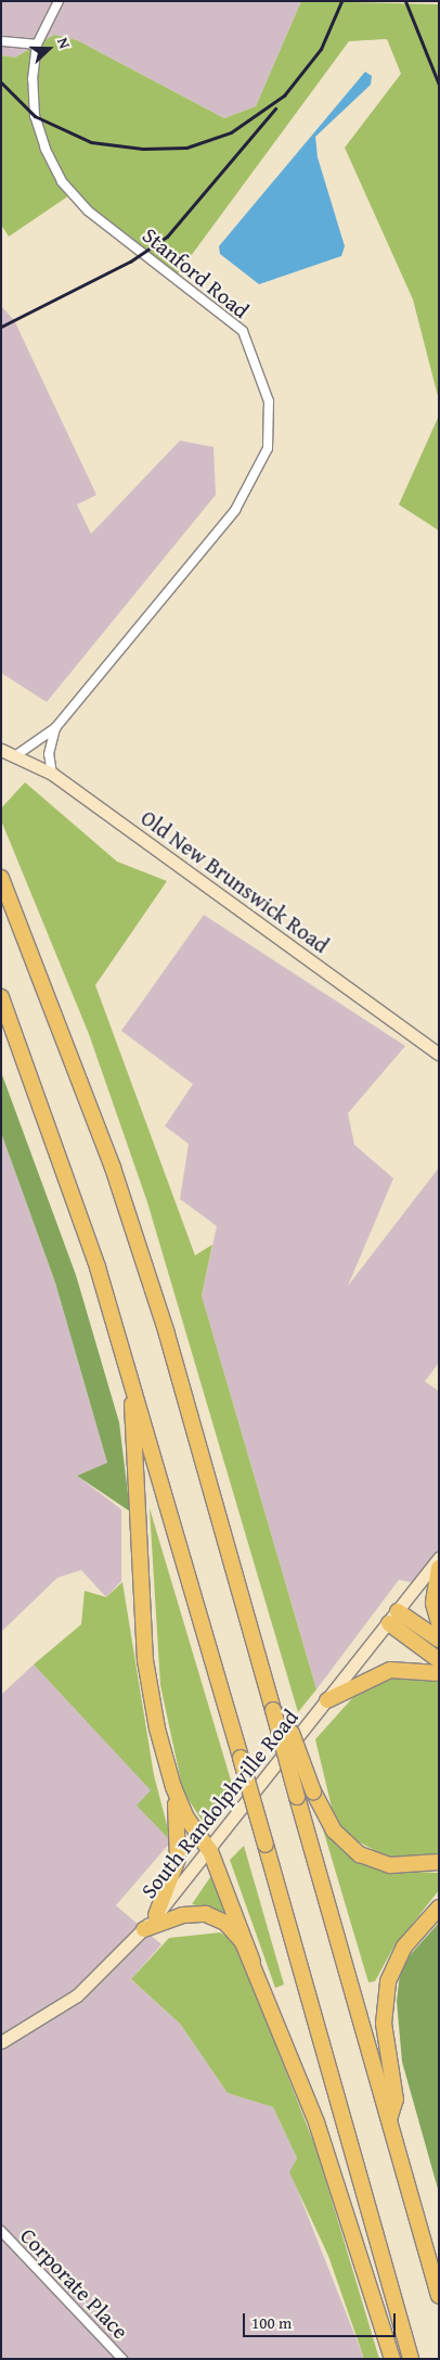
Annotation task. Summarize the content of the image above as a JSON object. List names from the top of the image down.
{
  "streets": {
    "main road": ["Old New Brunswick Road", "South Randolphville Road"],
    "street": ["Stanford Road", "Corporate Place"]
  },
  "crossings": [
    ["Stanford Road", "Old New Brunswick Road"]
  ],
  "scale_bar": "100 m",
  "north": "right"
}
